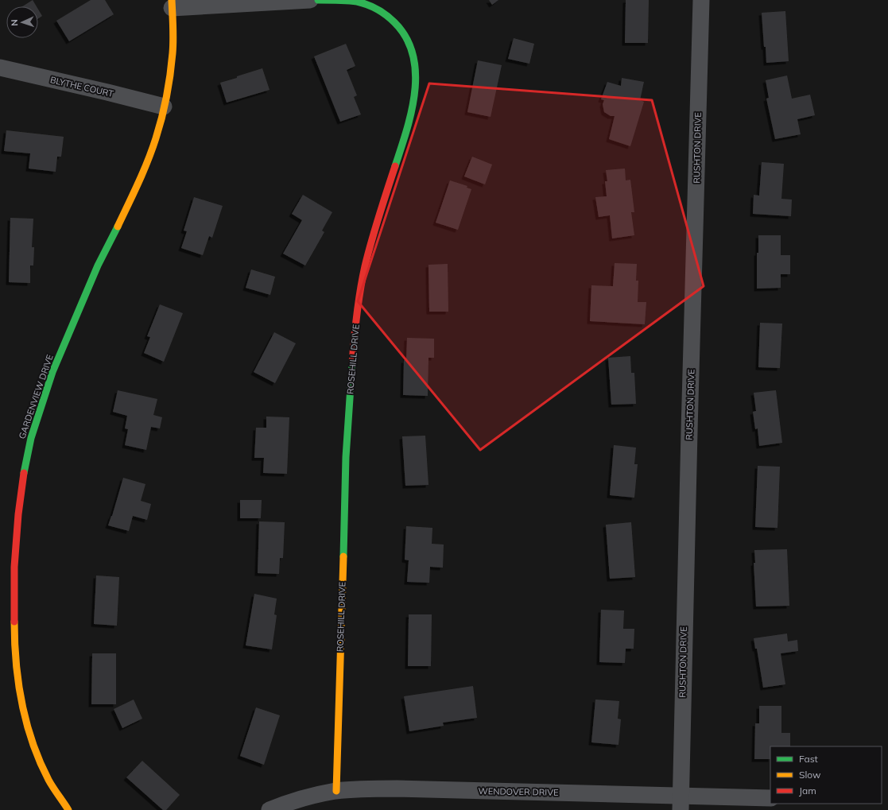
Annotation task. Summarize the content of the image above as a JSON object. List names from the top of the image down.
{
  "streets": {
    "street": [
      "BLYTHE COURT",
      "RUSHTON DRIVE",
      "ROSEHILL DRIVE",
      "GARDENVIEW DRIVE",
      "WENDOVER DRIVE"
    ]
  },
  "crossings": [
    ["BLYTHE COURT", "GARDENVIEW DRIVE"],
    ["RUSHTON DRIVE", "WENDOVER DRIVE"],
    ["ROSEHILL DRIVE", "WENDOVER DRIVE"]
  ],
  "legend": ["Fast", "Slow", "Jam"],
  "north": "left"
}
